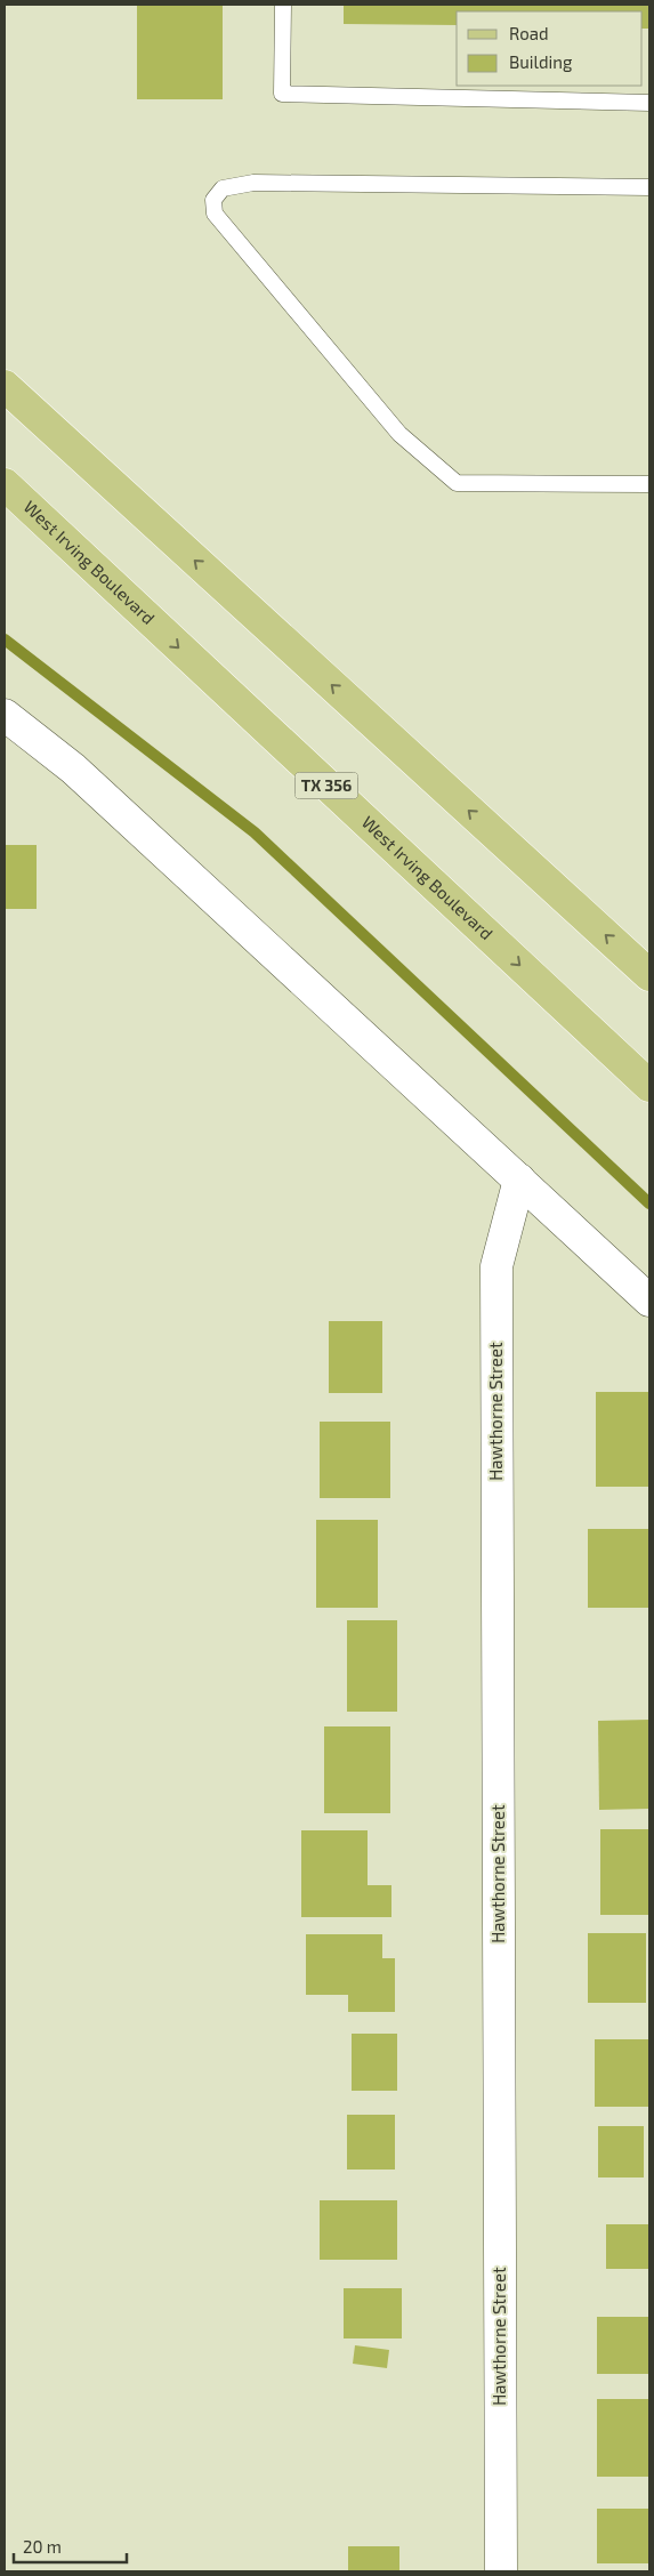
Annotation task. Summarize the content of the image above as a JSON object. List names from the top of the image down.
{
  "streets": {
    "main road": ["West Irving Boulevard", "TX 356"],
    "street": ["Hawthorne Street"]
  },
  "legend": ["Road", "Building"],
  "scale_bar": "20 m"
}
